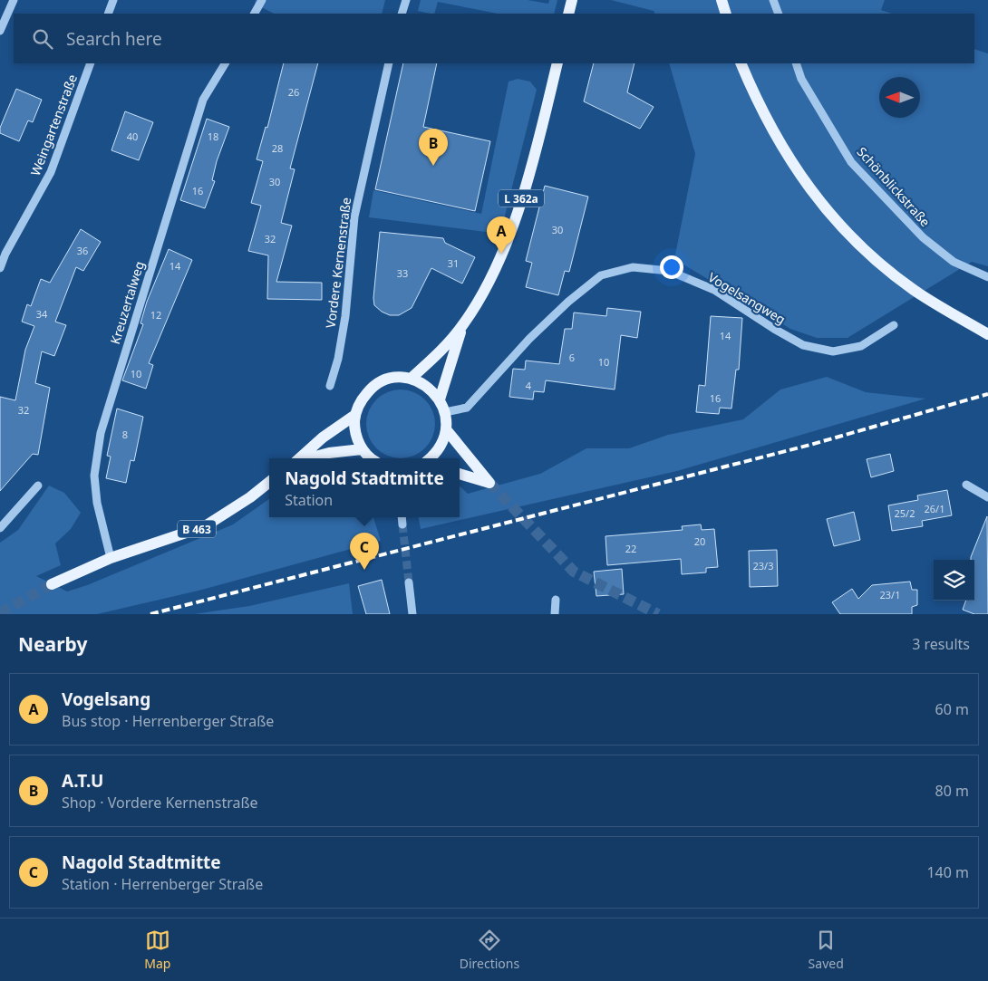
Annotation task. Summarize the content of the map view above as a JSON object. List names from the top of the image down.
{
  "streets": {
    "main road": ["L 362a", "B 463"],
    "street": [
      "Weingartenstraße",
      "Schönblickstraße",
      "Vordere Kernenstraße",
      "Vogelsangweg",
      "Kreuzertalweg"
    ]
  },
  "crossings": [
    ["Kreuzertalweg", "B 463"]
  ],
  "house_numbers": [
    "26",
    "40",
    "18",
    "28",
    "30",
    "16",
    "30",
    "32",
    "36",
    "31",
    "14",
    "33",
    "34",
    "12",
    "14",
    "6",
    "10",
    "10",
    "4",
    "16",
    "32",
    "8",
    "26/1",
    "25/2",
    "20",
    "22",
    "23/3",
    "23/1"
  ],
  "north": "left",
  "page": {
    "search": "Search here",
    "pins": ["B", "A", "C"],
    "popup": ["Nagold Stadtmitte", "Station"],
    "heading": ["Nearby", "3 results"],
    "list": [
      {
        "mark": "A",
        "name": "Vogelsang",
        "note": "Bus stop · Herrenberger Straße",
        "value": "60 m"
      },
      {
        "mark": "B",
        "name": "A.T.U",
        "note": "Shop · Vordere Kernenstraße",
        "value": "80 m"
      },
      {
        "mark": "C",
        "name": "Nagold Stadtmitte",
        "note": "Station · Herrenberger Straße",
        "value": "140 m"
      }
    ],
    "nav": ["Map", "Directions", "Saved"]
  }
}
